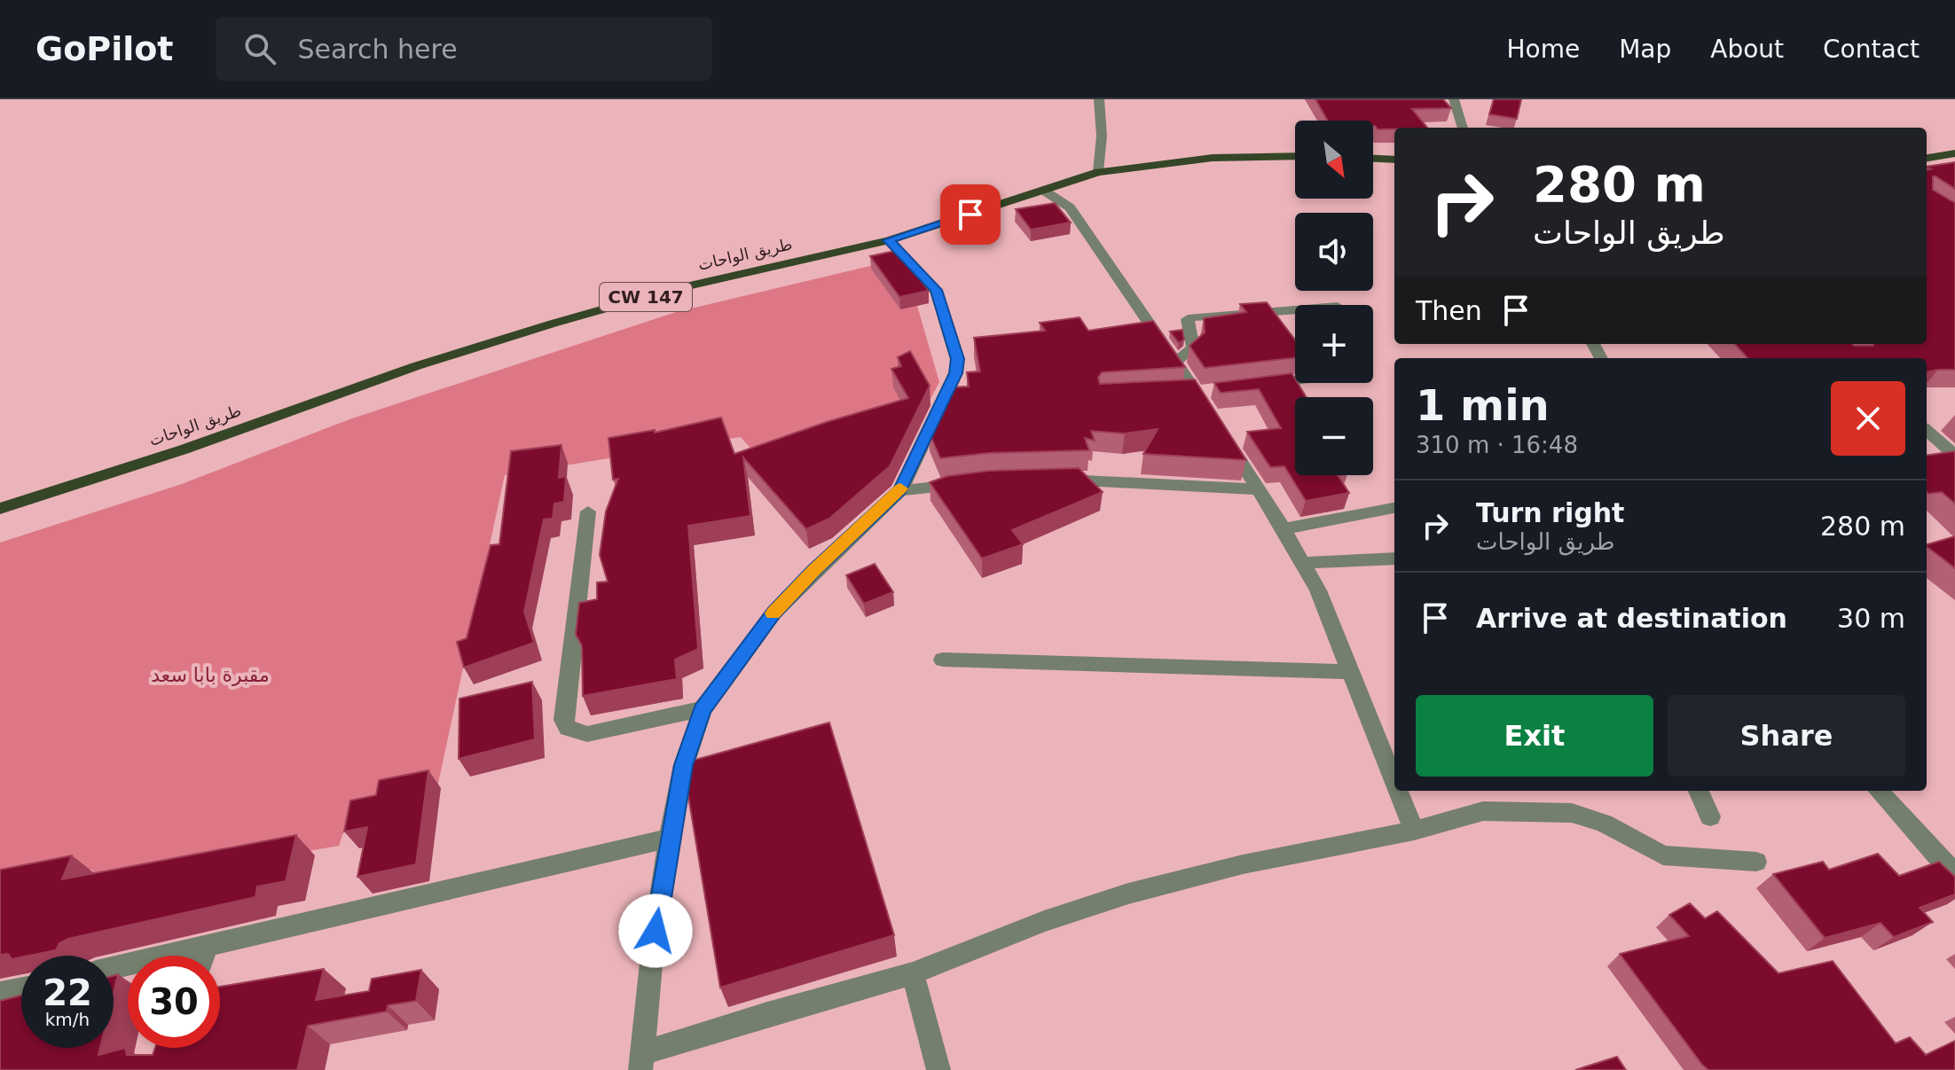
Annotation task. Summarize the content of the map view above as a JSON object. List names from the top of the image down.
{
  "streets": {
    "main road": ["طريق الواحات", "CW 147"]
  },
  "parks": ["مقبرة بابا سعد"],
  "north": "bottom right",
  "page": {
    "header": "GoPilot",
    "search": "Search here",
    "nav": [
      "Home",
      "Map",
      "About",
      "Contact"
    ],
    "map_buttons": ["+", "−"],
    "turn": ["280 m", "طريق الواحات"],
    "then": "Then",
    "heading": ["1 min", "310 m · 16:48"],
    "list": [
      {
        "name": "Turn right",
        "note": "طريق الواحات",
        "value": "280 m"
      },
      {
        "name": "Arrive at destination",
        "value": "30 m"
      }
    ],
    "buttons": ["Exit", "Share"],
    "speed": "22 km/h",
    "limit": "30"
  }
}
